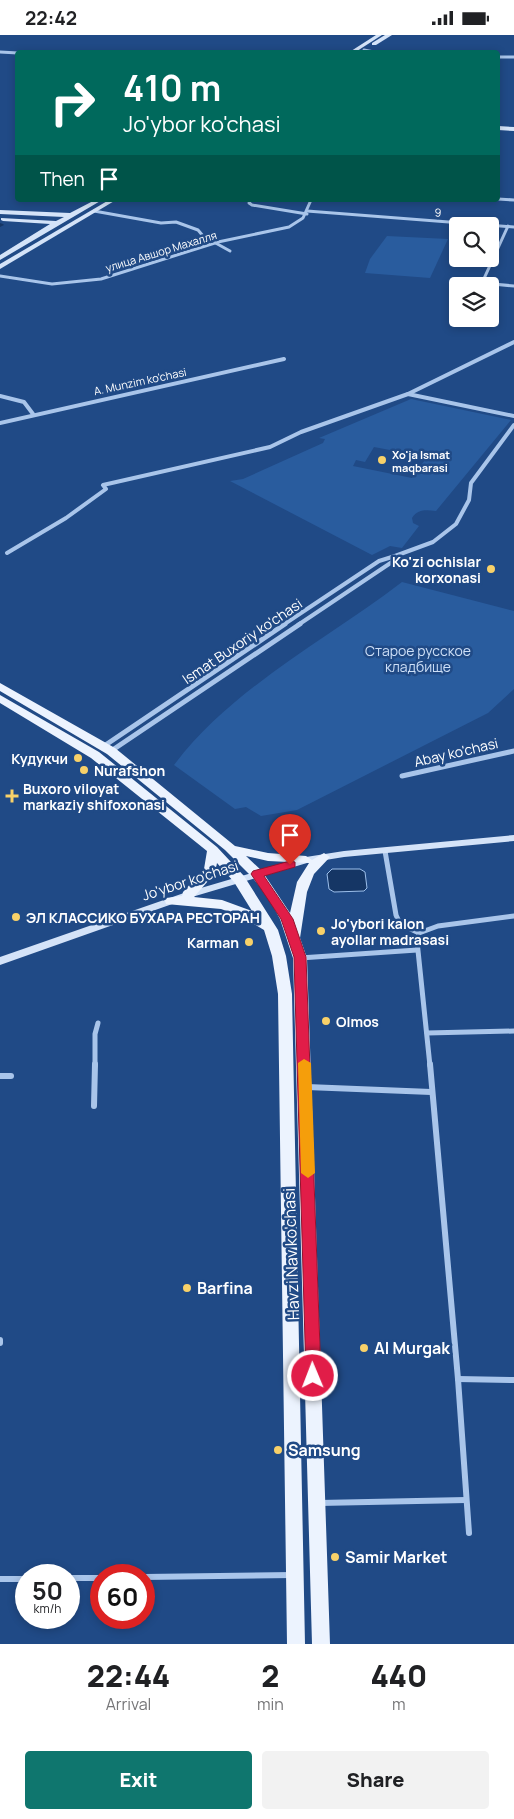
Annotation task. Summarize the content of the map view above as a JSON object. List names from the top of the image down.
{
  "streets": {
    "main road": ["Jo'ybor ko'chasi", "Havzi Nav ko'chasi"],
    "street": [
      "9",
      "улица Авшор Махалля",
      "A. Munzim ko'chasi",
      "Ismat Buxoriy ko'chasi",
      "Abay ko'chasi"
    ]
  },
  "crossings": [
    ["9", "улица Авшор Махалля"],
    ["Ismat Buxoriy ko'chasi", "Havzi Nav ko'chasi"],
    ["Jo'ybor ko'chasi", "Havzi Nav ko'chasi"]
  ],
  "parks": ["Старое русское кладбище"],
  "places": {
    "other": [
      "Xo'ja Ismat maqbarasi",
      "Ko'zi ochislar korxonasi",
      "Кудукчи",
      "Nurafshon",
      "ЭЛ КЛАССИКО БУХАРА РЕСТОРАН",
      "Jo'ybori kalon ayollar madrasasi",
      "Karman",
      "Olmos",
      "Barfina",
      "Al Murgak",
      "Samsung",
      "Samir Market"
    ],
    "health": ["Buxoro viloyat markaziy shifoxonasi"]
  },
  "page": {
    "status": "22:42",
    "turn": ["410 m", "Jo'ybor ko'chasi"],
    "then": "Then",
    "speed": "50 km/h",
    "limit": "60",
    "eta": [
      "22:44",
      "Arrival",
      "2",
      "min",
      "440",
      "m"
    ],
    "buttons": ["Exit", "Share"]
  }
}
